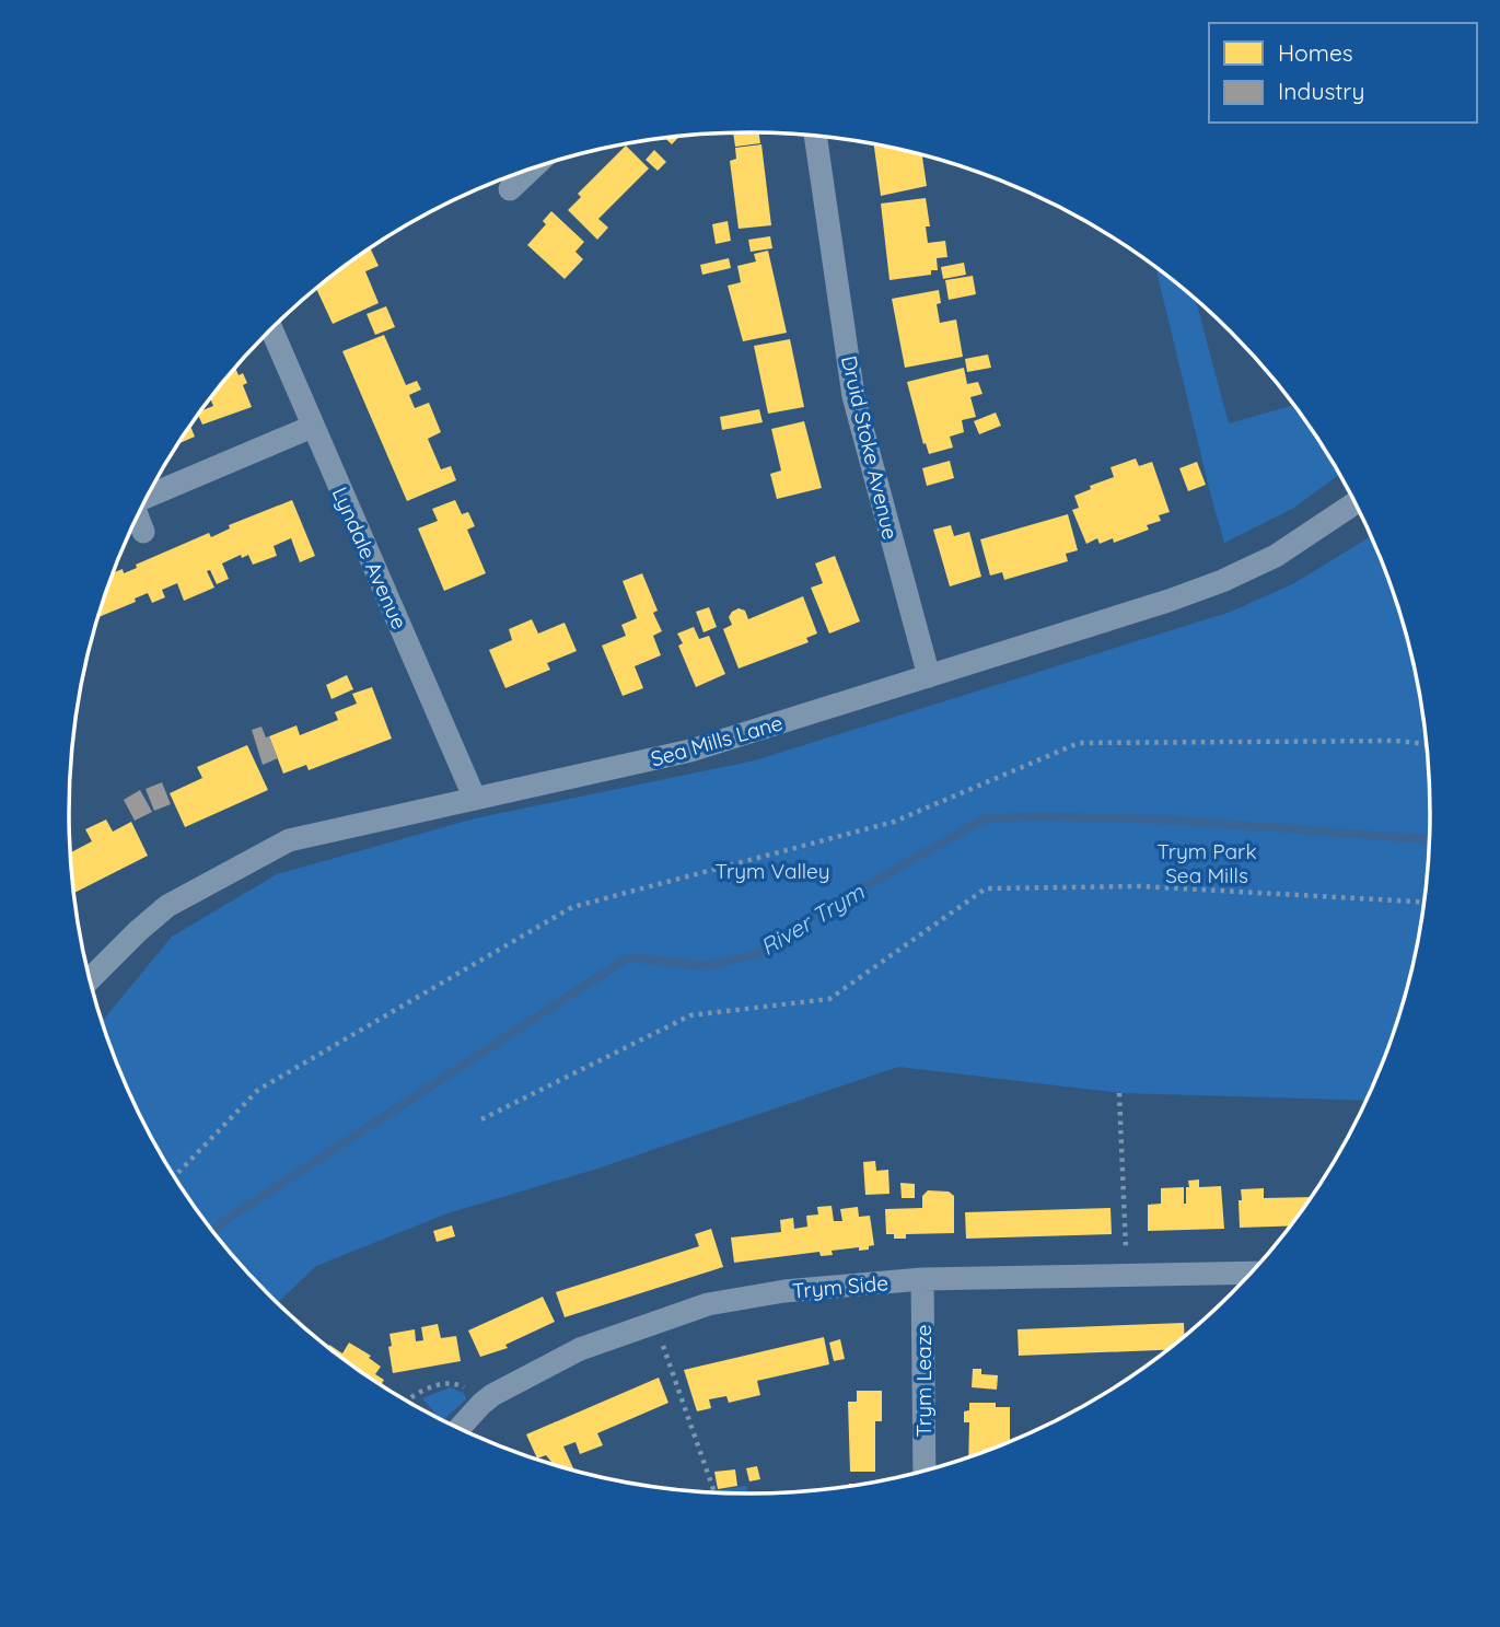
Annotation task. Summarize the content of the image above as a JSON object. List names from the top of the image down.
{
  "streets": {
    "street": [
      "Druid Stoke Avenue",
      "Lyndale Avenue",
      "Sea Mills Lane",
      "Trym Side",
      "Trym Leaze"
    ]
  },
  "crossings": [
    ["Druid Stoke Avenue", "Sea Mills Lane"],
    ["Lyndale Avenue", "Sea Mills Lane"],
    ["Trym Side", "Trym Leaze"]
  ],
  "water": ["River Trym"],
  "parks": ["Trym Park Sea Mills", "Trym Valley"],
  "legend": ["Homes", "Industry"]
}
